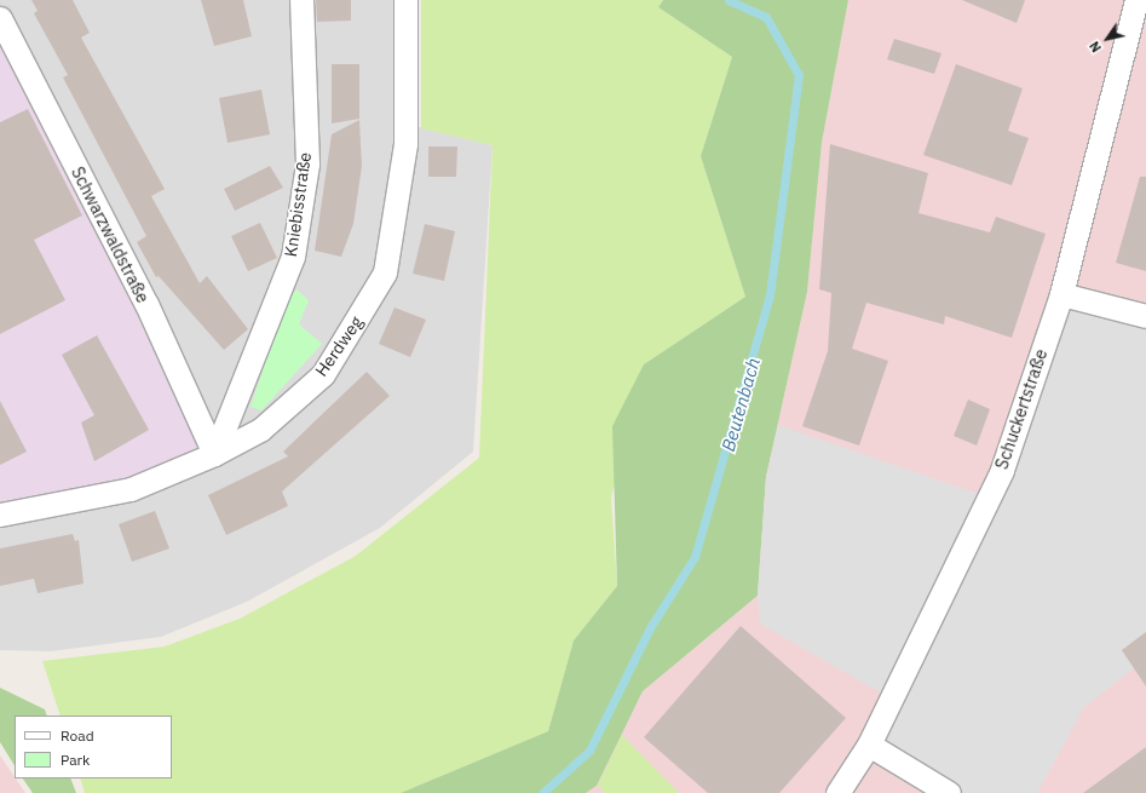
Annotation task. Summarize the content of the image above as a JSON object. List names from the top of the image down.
{
  "streets": {
    "street": [
      "Kniebisstraße",
      "Schwarzwaldstraße",
      "Herdweg",
      "Schuckertstraße"
    ]
  },
  "crossings": [
    ["Kniebisstraße", "Schwarzwaldstraße"],
    ["Kniebisstraße", "Herdweg"],
    ["Schwarzwaldstraße", "Herdweg"]
  ],
  "water": ["Beutenbach"],
  "legend": ["Road", "Park"],
  "north": "bottom left"
}
